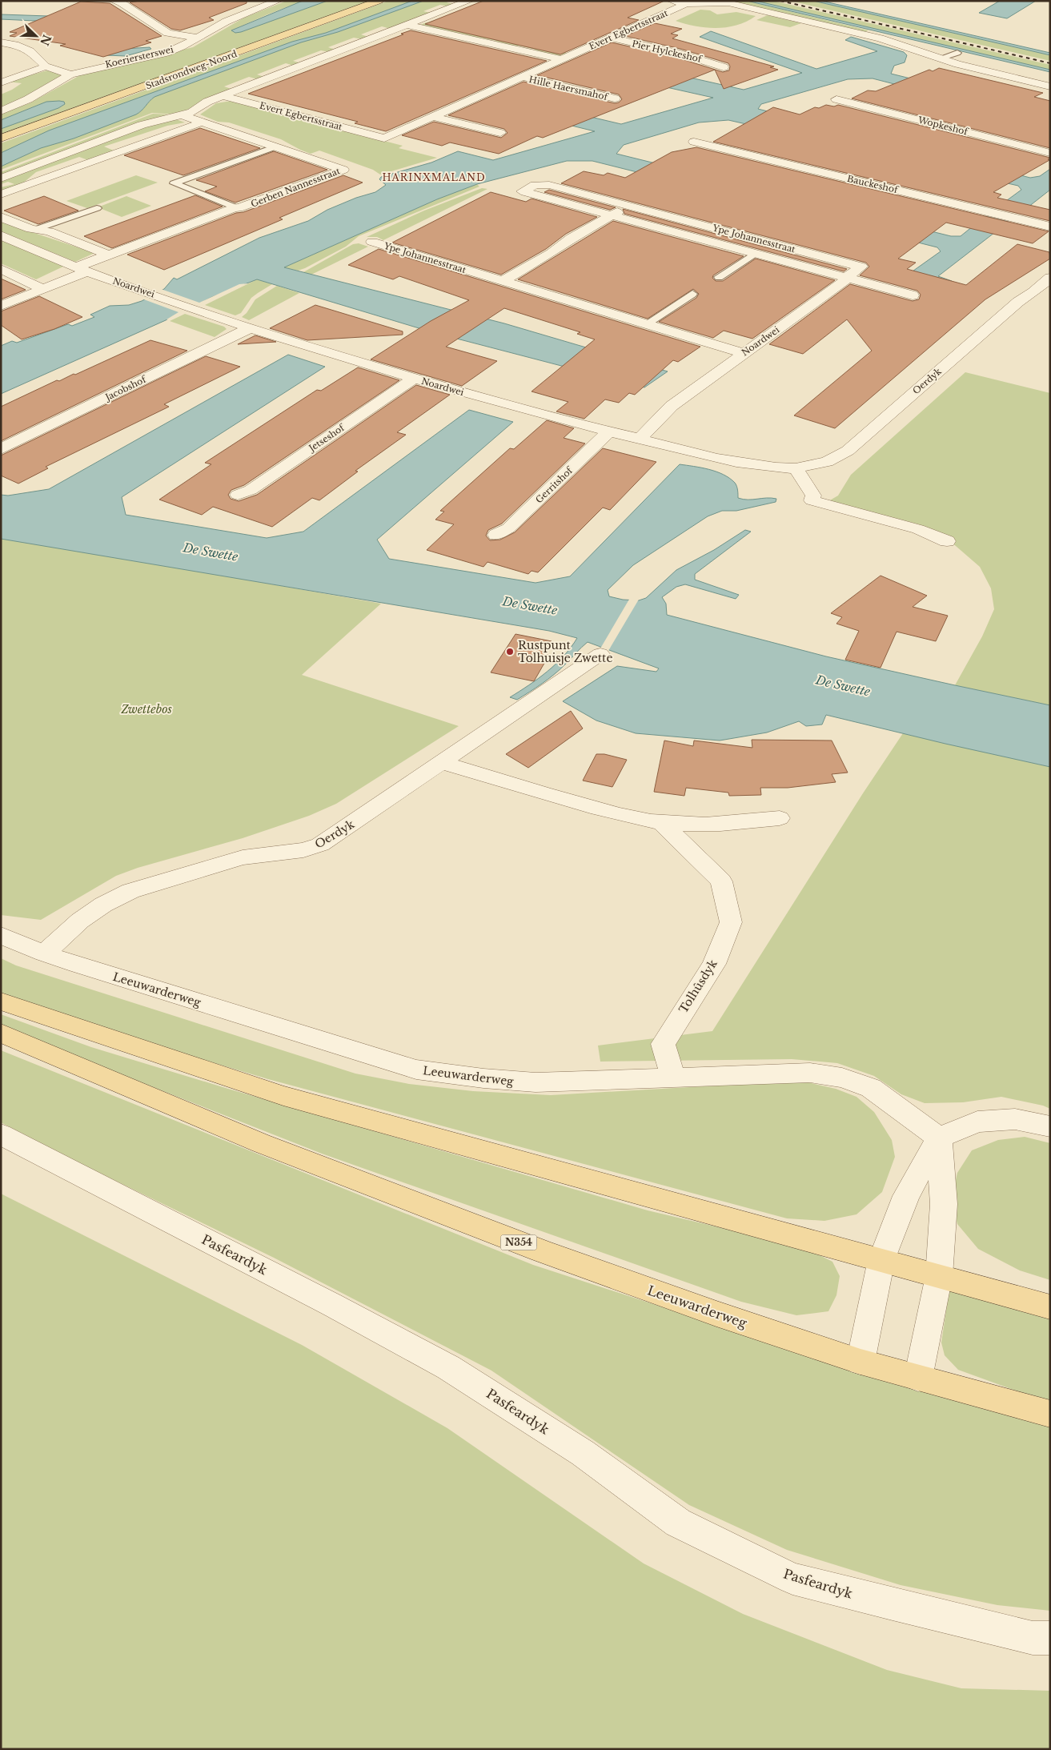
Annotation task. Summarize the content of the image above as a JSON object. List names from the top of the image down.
{
  "streets": {
    "main road": ["Stadsrondweg-Noord", "Leeuwarderweg", "N354"],
    "street": [
      "Evert Egbertsstraat",
      "Pier Hylckeshof",
      "Koeriersterswei",
      "Hille Haersmahof",
      "Wopkeshof",
      "Bauckeshof",
      "Gerben Nannesstraat",
      "Ype Johannesstraat",
      "Noardwei",
      "Oerdyk",
      "Jacobshof",
      "Jetseshof",
      "Gerritshof",
      "Tolhûsdyk",
      "Pasfeardyk"
    ]
  },
  "crossings": [
    ["Evert Egbertsstraat", "Pier Hylckeshof"],
    ["Evert Egbertsstraat", "Hille Haersmahof"],
    ["Gerben Nannesstraat", "Noardwei"],
    ["Ype Johannesstraat", "Noardwei"],
    ["Noardwei", "Oerdyk"],
    ["Noardwei", "Jacobshof"],
    ["Noardwei", "Jetseshof"],
    ["Noardwei", "Gerritshof"],
    ["Oerdyk", "Leeuwarderweg"],
    ["Tolhûsdyk", "Leeuwarderweg"]
  ],
  "districts": ["HARINXMALAND"],
  "water": ["De Swette"],
  "parks": ["Zwettebos"],
  "places": ["Rustpunt Tolhuisje Zwette"],
  "north": "bottom right"
}
